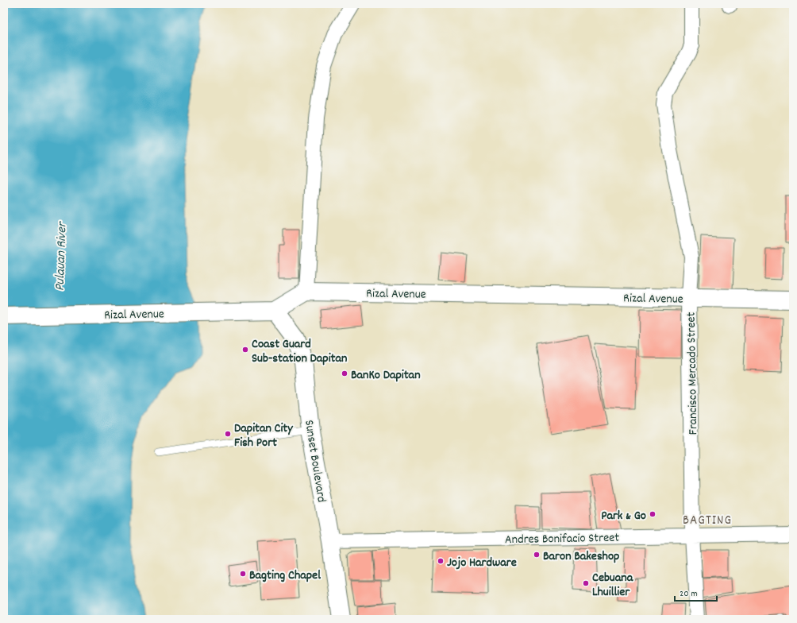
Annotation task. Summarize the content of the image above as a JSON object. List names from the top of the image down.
{
  "streets": {
    "main road": ["Rizal Avenue", "Sunset Boulevard"],
    "street": ["Francisco Mercado Street", "Andres Bonifacio Street"]
  },
  "crossings": [
    ["Rizal Avenue", "Francisco Mercado Street"],
    ["Rizal Avenue", "Sunset Boulevard"],
    ["Francisco Mercado Street", "Andres Bonifacio Street"],
    ["Sunset Boulevard", "Andres Bonifacio Street"]
  ],
  "districts": ["BAGTING"],
  "water": ["Pulauan River"],
  "places": [
    "Coast Guard Sub-station Dapitan",
    "BanKo Dapitan",
    "Dapitan City Fish Port",
    "Park & Go",
    "Baron Bakeshop",
    "Jojo Hardware",
    "Bagting Chapel",
    "Cebuana Lhuillier"
  ],
  "scale_bar": "20 m"
}
